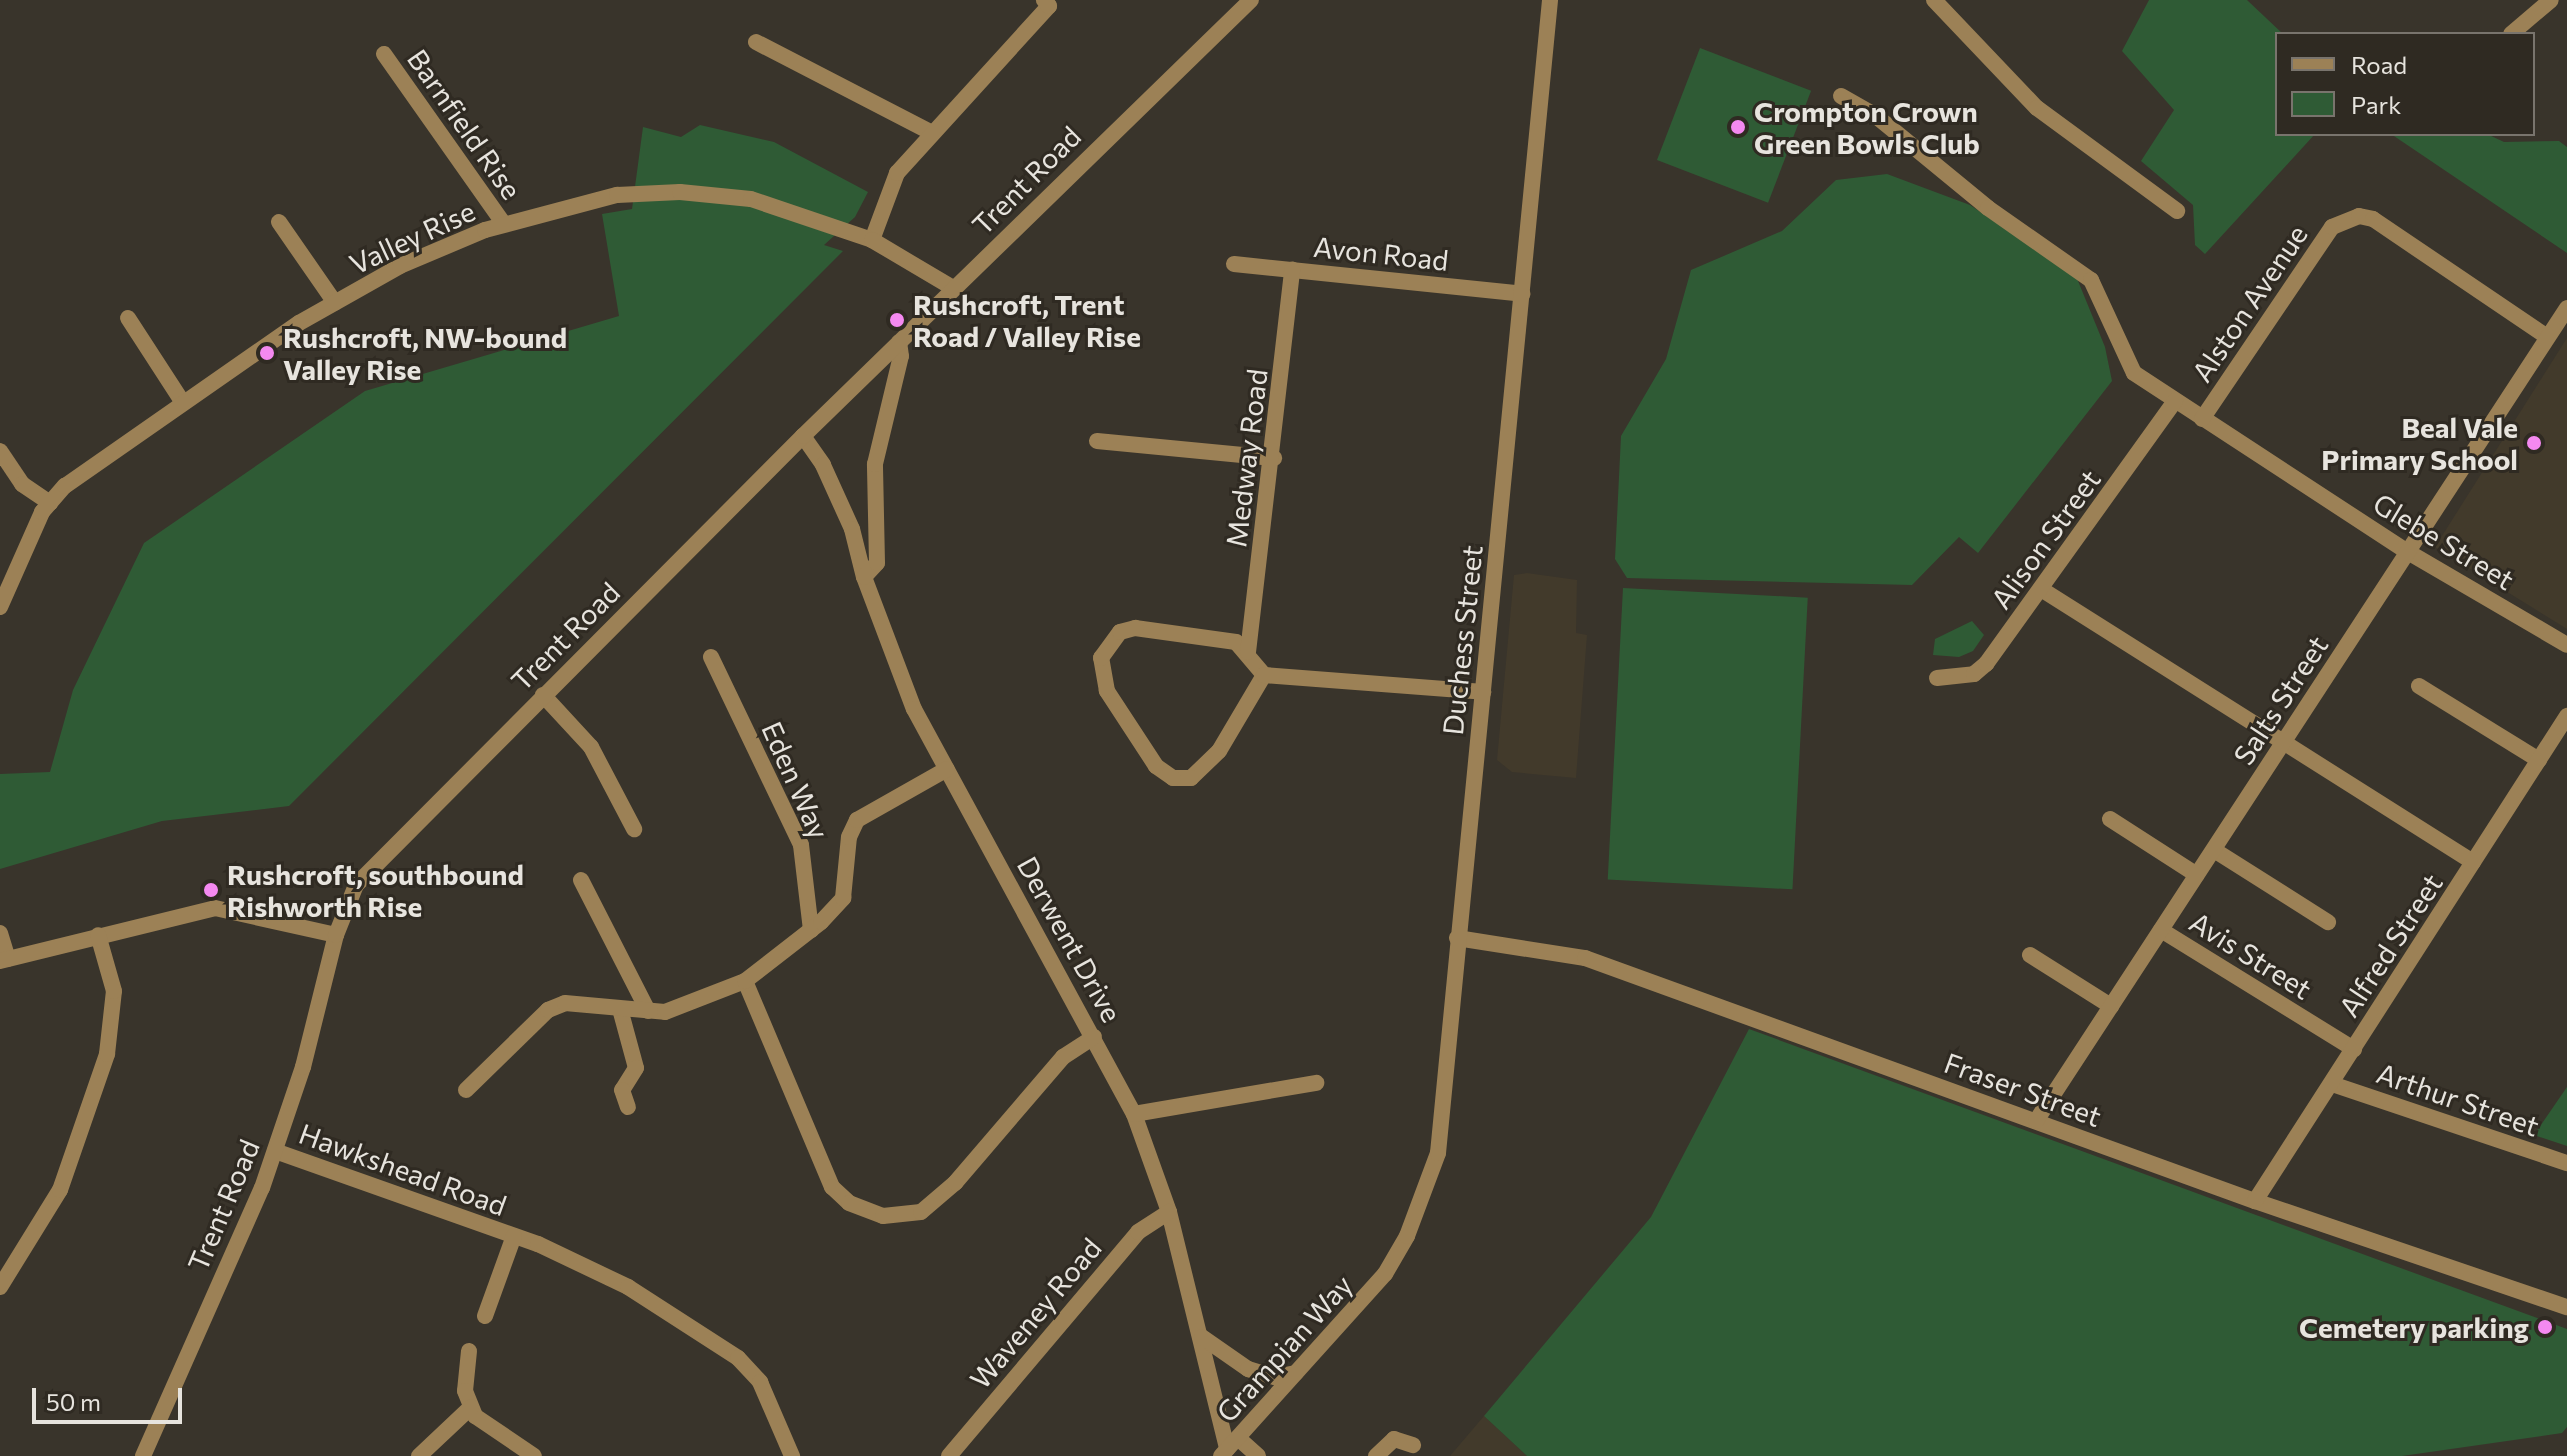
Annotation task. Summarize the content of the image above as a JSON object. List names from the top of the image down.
{
  "streets": {
    "street": [
      "Barnfield Rise",
      "Trent Road",
      "Valley Rise",
      "Avon Road",
      "Alston Avenue",
      "Medway Road",
      "Alison Street",
      "Glebe Street",
      "Duchess Street",
      "Salts Street",
      "Eden Way",
      "Derwent Drive",
      "Alfred Street",
      "Avis Street",
      "Fraser Street",
      "Arthur Street",
      "Hawkshead Road",
      "Waveney Road",
      "Grampian Way"
    ]
  },
  "crossings": [
    ["Barnfield Rise", "Valley Rise"],
    ["Trent Road", "Valley Rise"],
    ["Trent Road", "Derwent Drive"],
    ["Trent Road", "Hawkshead Road"],
    ["Avon Road", "Medway Road"],
    ["Avon Road", "Duchess Street"],
    ["Alston Avenue", "Glebe Street"],
    ["Alston Avenue", "Salts Street"],
    ["Alison Street", "Glebe Street"],
    ["Glebe Street", "Salts Street"],
    ["Duchess Street", "Fraser Street"],
    ["Duchess Street", "Grampian Way"],
    ["Salts Street", "Avis Street"],
    ["Salts Street", "Fraser Street"],
    ["Derwent Drive", "Waveney Road"],
    ["Derwent Drive", "Grampian Way"],
    ["Alfred Street", "Avis Street"],
    ["Alfred Street", "Fraser Street"],
    ["Alfred Street", "Arthur Street"]
  ],
  "places": [
    "Crompton Crown Green Bowls Club",
    "Rushcroft, Trent Road / Valley Rise",
    "Rushcroft, NW-bound Valley Rise",
    "Beal Vale Primary School",
    "Rushcroft, southbound Rishworth Rise",
    "Cemetery parking"
  ],
  "legend": ["Road", "Park"],
  "scale_bar": "50 m"
}
